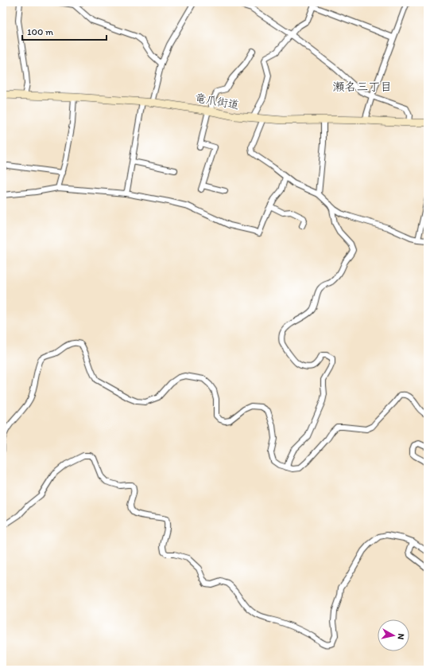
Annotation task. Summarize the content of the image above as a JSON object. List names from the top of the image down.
{
  "streets": {
    "main road": ["竜爪街道"]
  },
  "districts": ["瀬名三丁目"],
  "scale_bar": "100 m",
  "north": "right"
}
